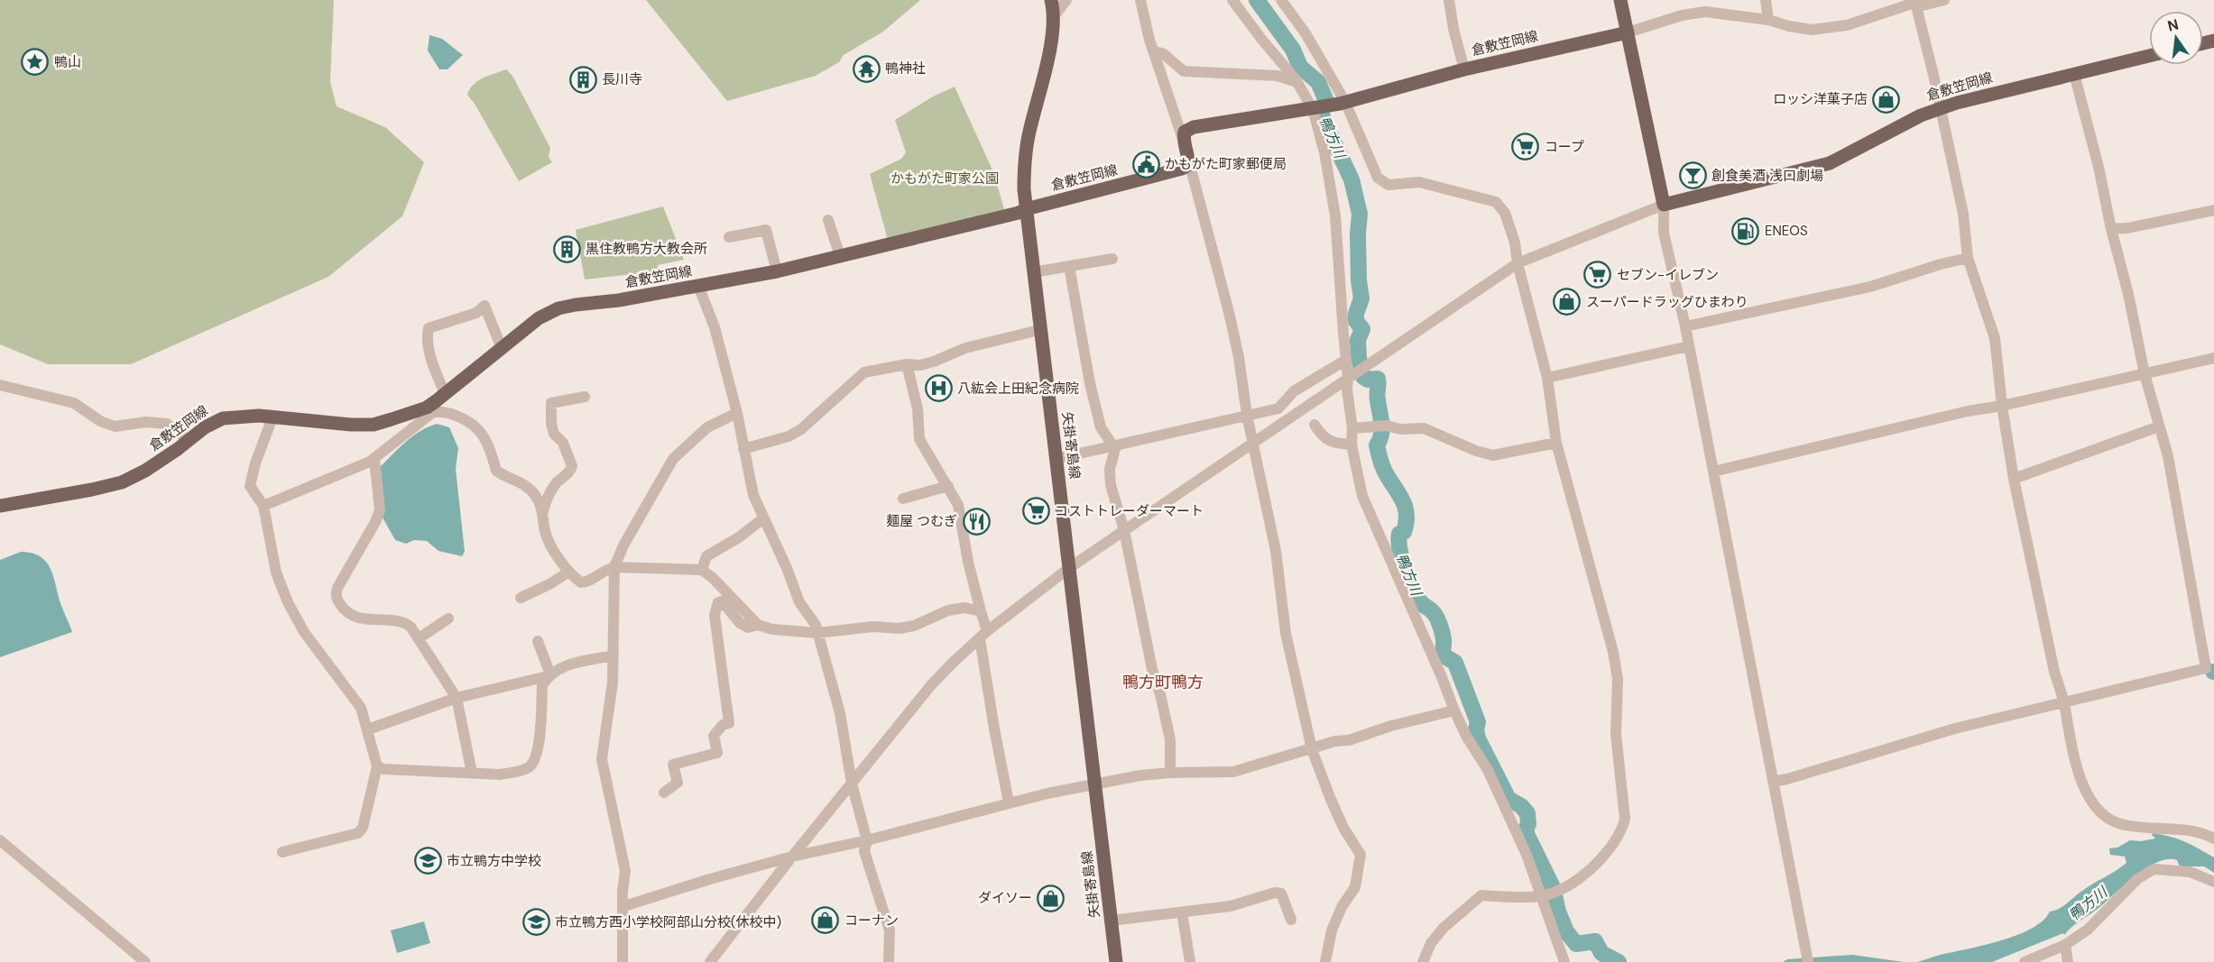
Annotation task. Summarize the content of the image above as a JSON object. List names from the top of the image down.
{
  "streets": {
    "main road": ["倉敷笠岡線", "矢掛寄島線"]
  },
  "crossings": [
    ["倉敷笠岡線", "矢掛寄島線"]
  ],
  "districts": ["鴨方町鴨方"],
  "water": ["鴨方川"],
  "parks": ["かもがた町家公園"],
  "places": {
    "place": ["鴨山"],
    "temple": ["鴨神社"],
    "building": ["長川寺", "黒住教鴨方大教会所"],
    "shop": [
      "ロッシ洋菓子店",
      "スーパードラッグひまわり",
      "ダイソー",
      "コーナン"
    ],
    "supermarket": ["コープ", "セブン-イレブン", "コストトレーダーマート"],
    "public building": ["かもがた町家郵便局"],
    "bar": ["創食美酒 浅口劇場"],
    "fuel station": ["ENEOS"],
    "hospital": ["八紘会上田紀念病院"],
    "restaurant": ["麺屋 つむぎ"],
    "school or university": ["市立鴨方中学校", "市立鴨方西小学校阿部山分校(休校中)"]
  },
  "north": "top"
}
